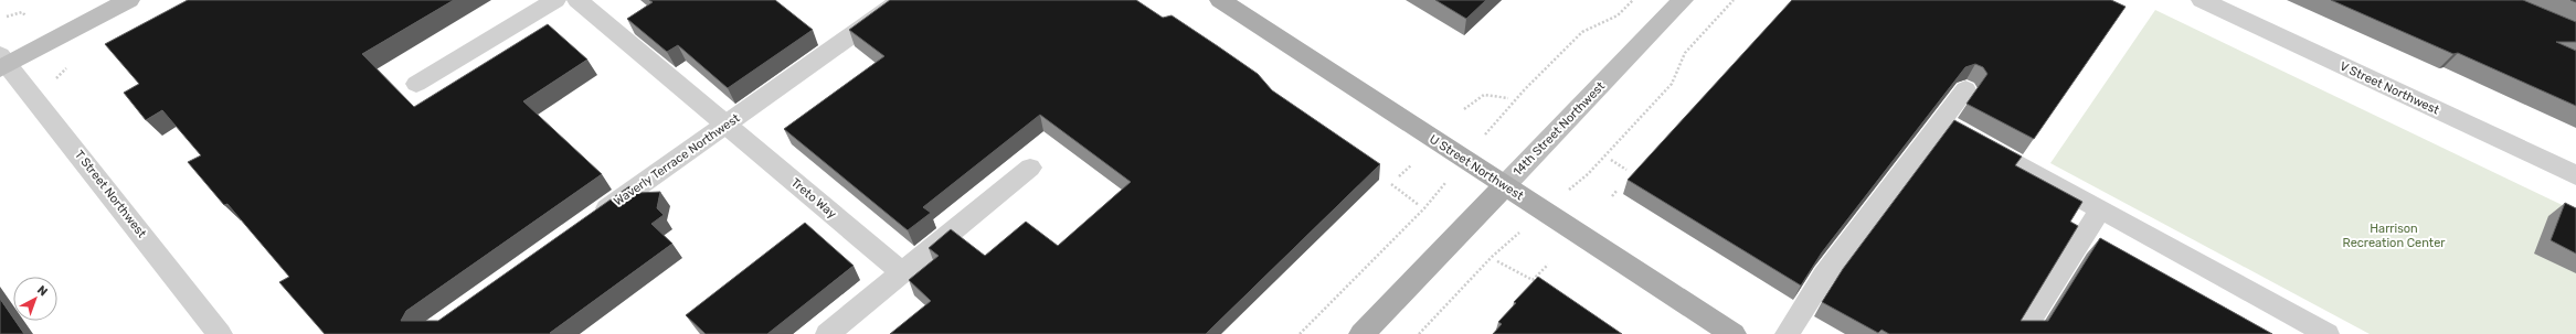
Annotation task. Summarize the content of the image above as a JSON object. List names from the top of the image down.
{
  "streets": {
    "main road": ["14th Street Northwest", "U Street Northwest"],
    "street": ["V Street Northwest", "Waverly Terrace Northwest", "T Street Northwest"],
    "lane": ["Treto Way"]
  },
  "crossings": [
    ["14th Street Northwest", "U Street Northwest"],
    ["Waverly Terrace Northwest", "Treto Way"]
  ],
  "parks": ["Harrison Recreation Center"],
  "north": "top right"
}
